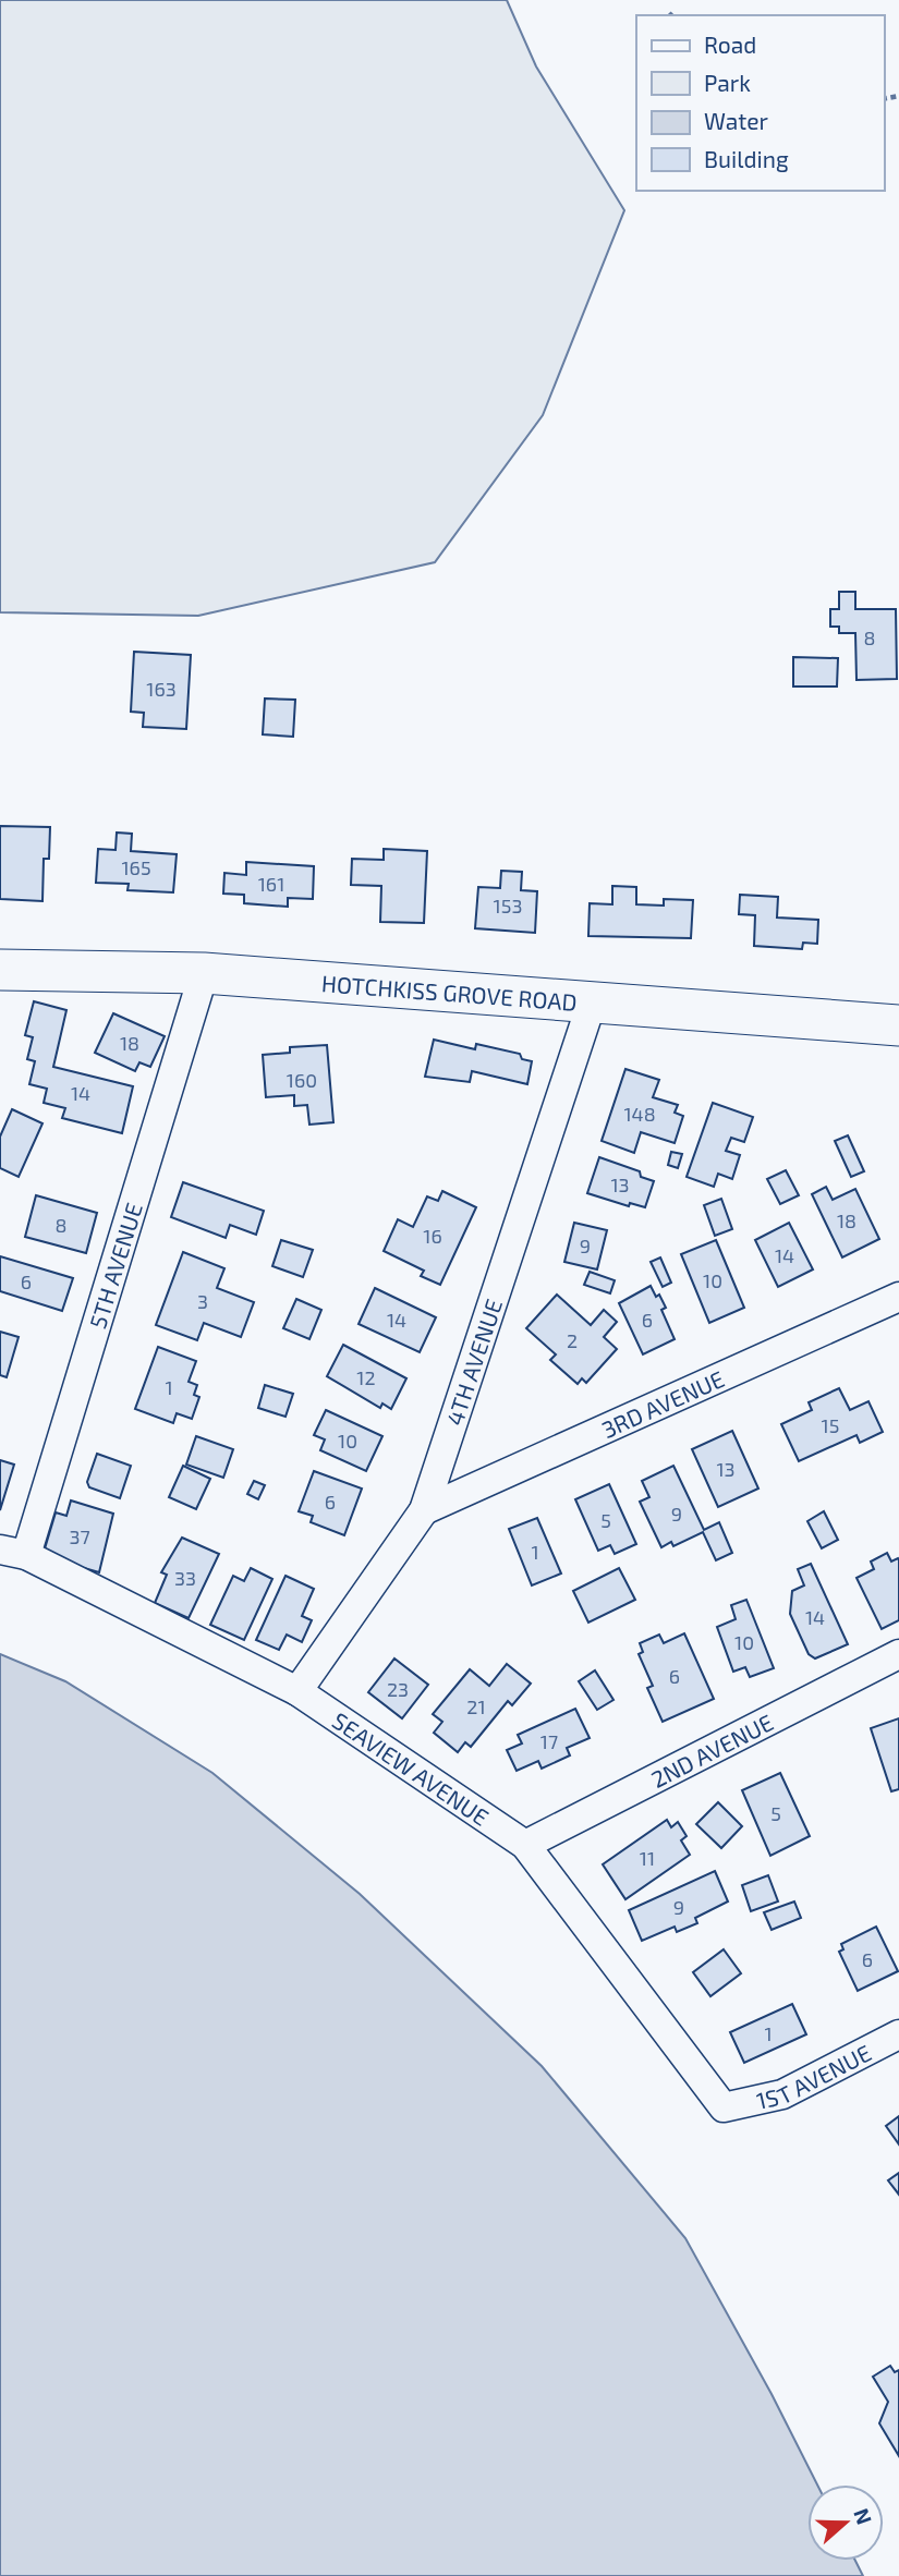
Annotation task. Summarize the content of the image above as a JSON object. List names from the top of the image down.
{
  "streets": {
    "main road": ["HOTCHKISS GROVE ROAD"],
    "street": [
      "5TH AVENUE",
      "4TH AVENUE",
      "3RD AVENUE",
      "2ND AVENUE",
      "SEAVIEW AVENUE",
      "1ST AVENUE"
    ]
  },
  "crossings": [
    ["HOTCHKISS GROVE ROAD", "5TH AVENUE"],
    ["HOTCHKISS GROVE ROAD", "4TH AVENUE"],
    ["5TH AVENUE", "SEAVIEW AVENUE"],
    ["4TH AVENUE", "3RD AVENUE"],
    ["4TH AVENUE", "SEAVIEW AVENUE"],
    ["2ND AVENUE", "SEAVIEW AVENUE"],
    ["SEAVIEW AVENUE", "1ST AVENUE"]
  ],
  "house_numbers": [
    "8",
    "163",
    "165",
    "161",
    "153",
    "18",
    "160",
    "14",
    "148",
    "13",
    "18",
    "8",
    "16",
    "9",
    "14",
    "10",
    "6",
    "3",
    "14",
    "6",
    "2",
    "12",
    "1",
    "15",
    "10",
    "13",
    "6",
    "9",
    "5",
    "37",
    "1",
    "33",
    "14",
    "10",
    "6",
    "23",
    "21",
    "17",
    "5",
    "11",
    "9",
    "6",
    "1"
  ],
  "legend": [
    "Road",
    "Park",
    "Water",
    "Building"
  ],
  "north": "right"
}
